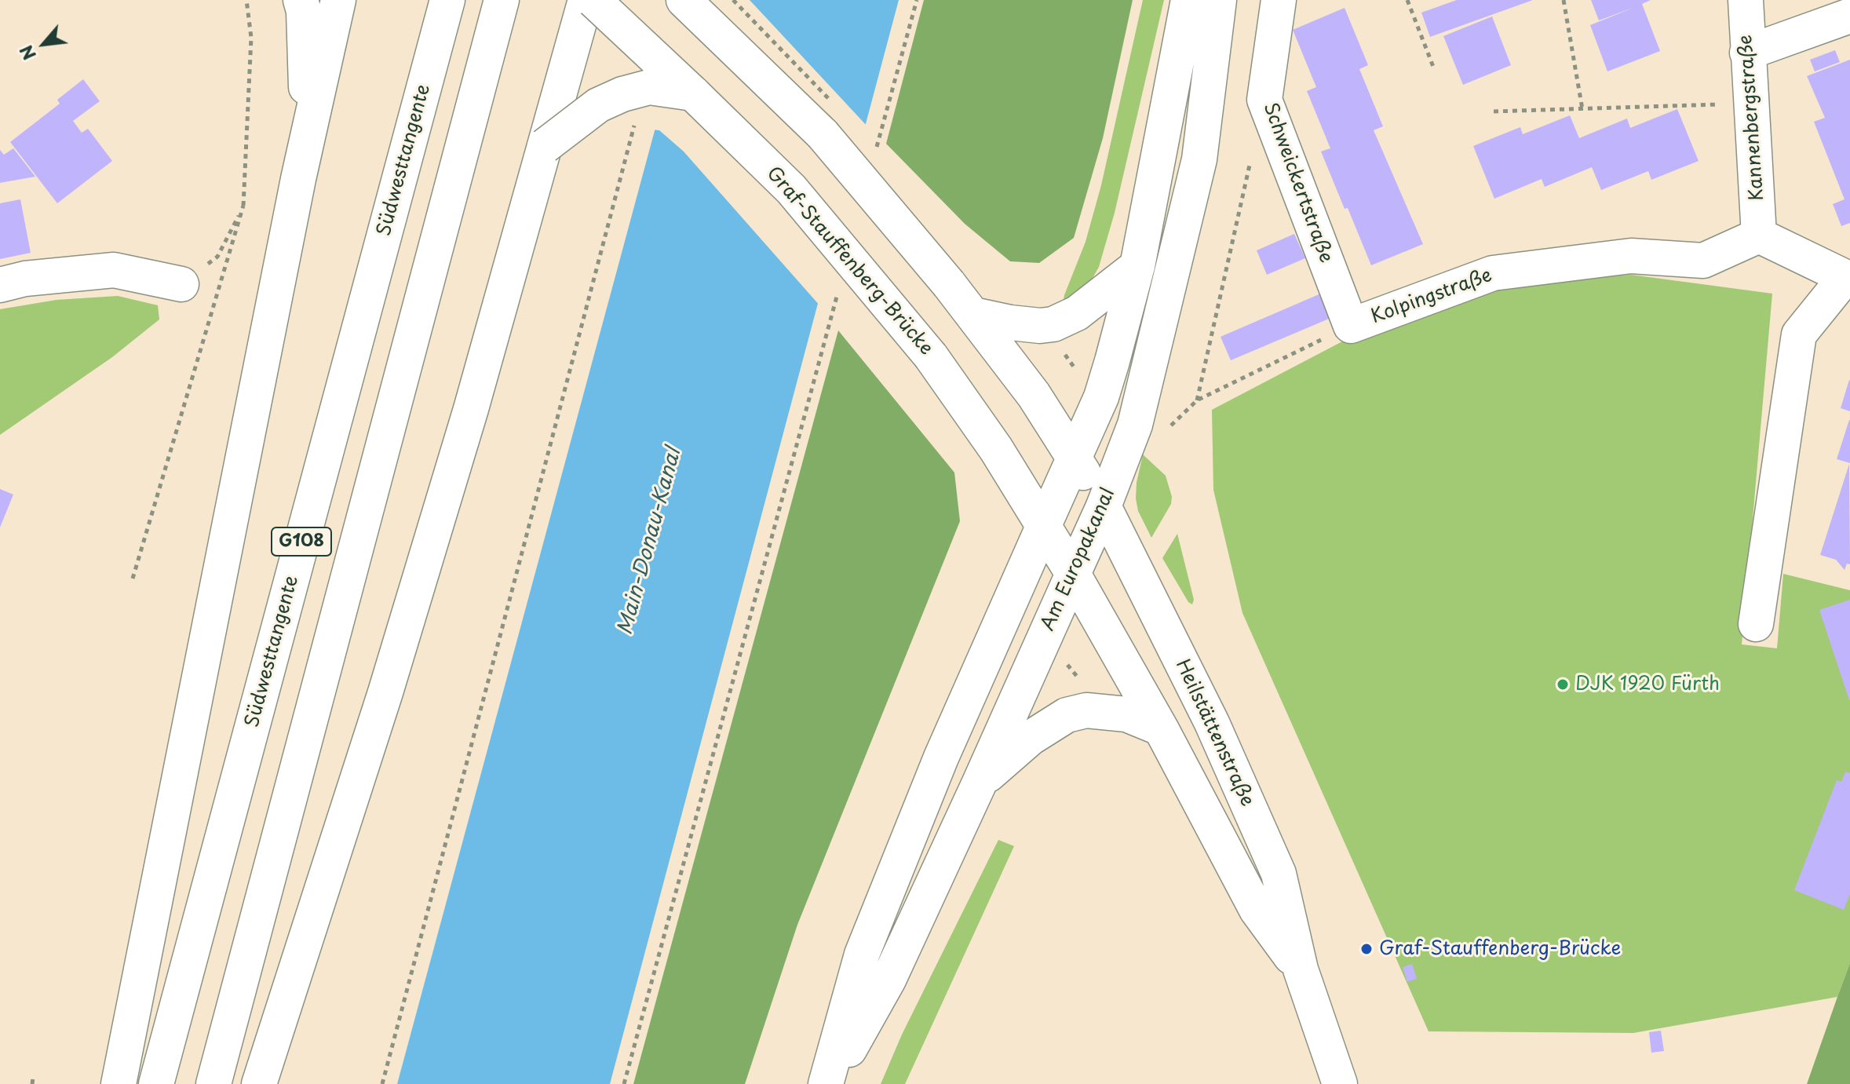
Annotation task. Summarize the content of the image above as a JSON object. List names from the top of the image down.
{
  "streets": {
    "main road": [
      "Kannenbergstraße",
      "Südwesttangente",
      "Schweickertstraße",
      "Graf-Stauffenberg-Brücke",
      "Kolpingstraße",
      "G108",
      "Am Europakanal",
      "Heilstättenstraße"
    ]
  },
  "crossings": [
    ["Kannenbergstraße", "Kolpingstraße"],
    ["Schweickertstraße", "Kolpingstraße"],
    ["Graf-Stauffenberg-Brücke", "Am Europakanal"],
    ["Graf-Stauffenberg-Brücke", "Heilstättenstraße"],
    ["Am Europakanal", "Heilstättenstraße"]
  ],
  "water": ["Main-Donau-Kanal"],
  "places": ["DJK 1920 Fürth", "Graf-Stauffenberg-Brücke"],
  "north": "bottom left"
}
